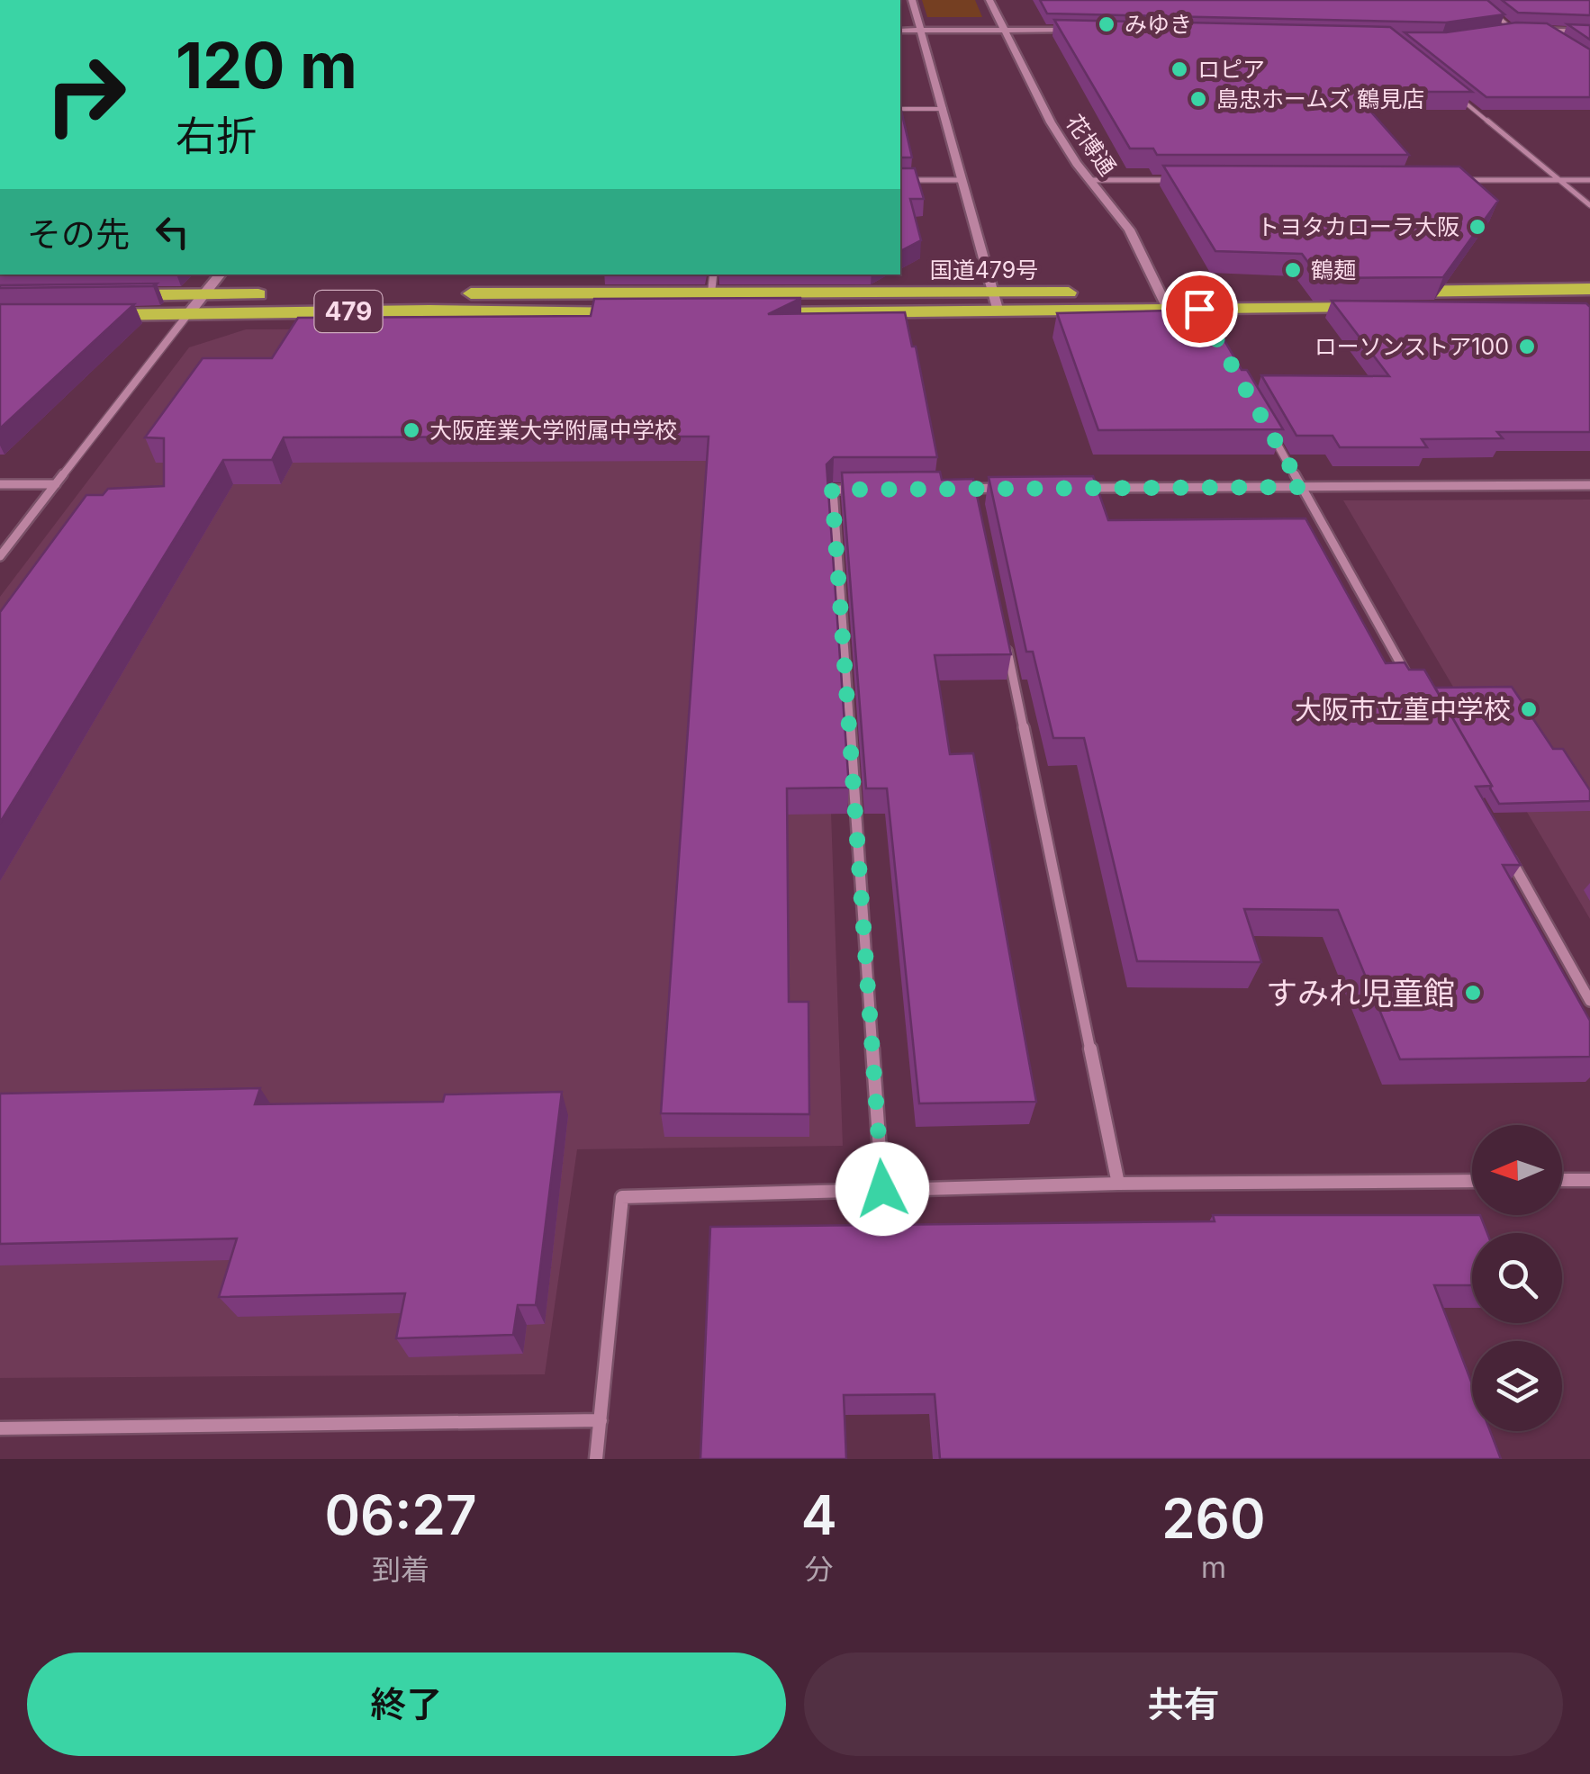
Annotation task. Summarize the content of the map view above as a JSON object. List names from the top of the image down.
{
  "streets": {
    "highway": ["国道479号", "479"],
    "street": ["花博通"]
  },
  "crossings": [
    ["花博通", "国道479号"]
  ],
  "places": [
    "みゆき",
    "ロピア",
    "島忠ホームズ 鶴見店",
    "トヨタカローラ大阪",
    "鶴麺",
    "ローソンストア100",
    "大阪産業大学附属中学校",
    "大阪市立菫中学校",
    "すみれ児童館"
  ],
  "north": "left",
  "page": {
    "turn": ["120 m", "右折"],
    "then": "その先",
    "eta": [
      "06:27",
      "到着",
      "4",
      "分",
      "260",
      "m"
    ],
    "buttons": ["終了", "共有"]
  }
}
